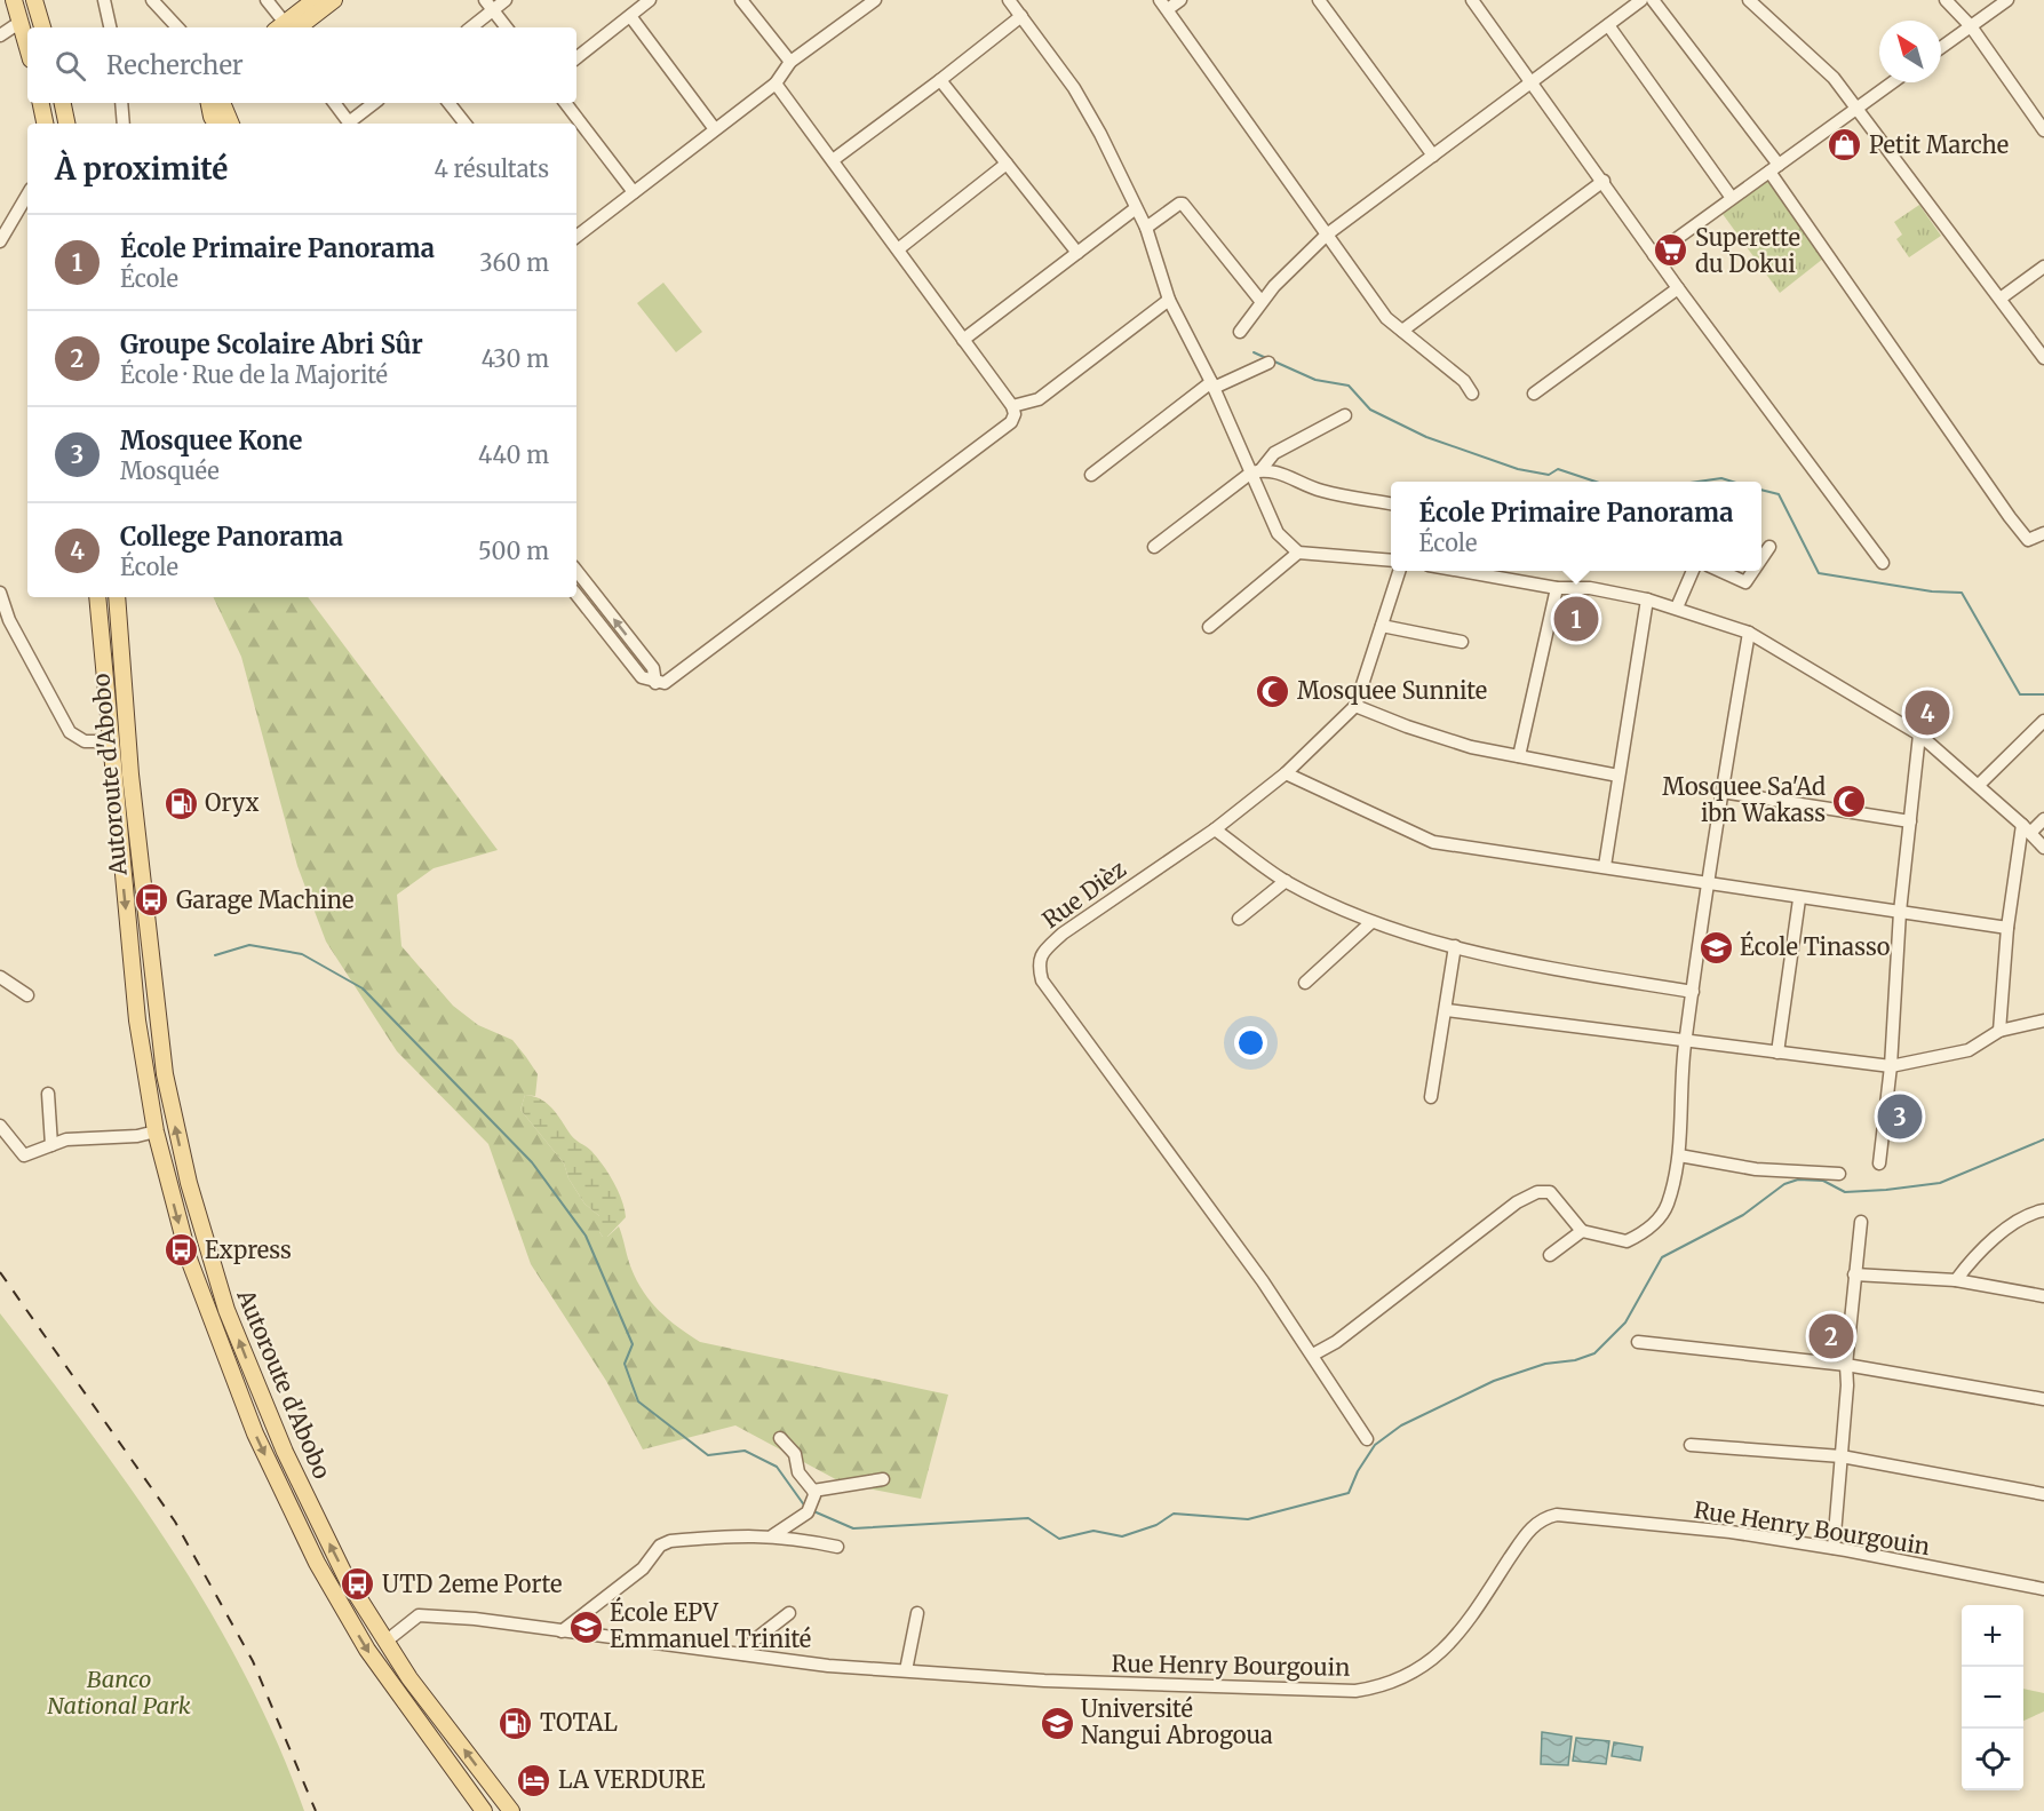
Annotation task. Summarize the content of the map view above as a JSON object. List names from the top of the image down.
{
  "streets": {
    "main road": ["Autoroute d'Abobo"],
    "street": ["Rue Dièz", "Rue Henry Bourgouin"]
  },
  "crossings": [
    ["Autoroute d'Abobo", "Rue Henry Bourgouin"]
  ],
  "parks": ["Banco National Park"],
  "places": {
    "shop": ["Petit Marche"],
    "supermarket": ["Superette du Dokui"],
    "mosque": ["Mosquee Sunnite", "Mosquee Sa'Ad ibn Wakass"],
    "fuel station": ["Oryx", "TOTAL"],
    "bus stop": ["Garage Machine", "Express", "UTD 2eme Porte"],
    "school or university": ["École Tinasso", "École EPV Emmanuel Trinité", "Université Nangui Abrogoua"],
    "hotel": ["LA VERDURE"]
  },
  "north": "top left",
  "page": {
    "search": "Rechercher",
    "heading": ["À proximité", "4 résultats"],
    "list": [
      {
        "mark": "1",
        "name": "École Primaire Panorama",
        "note": "École",
        "value": "360 m"
      },
      {
        "mark": "2",
        "name": "Groupe Scolaire Abri Sûr",
        "note": "École · Rue de la Majorité",
        "value": "430 m"
      },
      {
        "mark": "3",
        "name": "Mosquee Kone",
        "note": "Mosquée",
        "value": "440 m"
      },
      {
        "mark": "4",
        "name": "College Panorama",
        "note": "École",
        "value": "500 m"
      }
    ],
    "popup": ["École Primaire Panorama", "École"],
    "pins": [
      "1",
      "4",
      "3",
      "2"
    ],
    "map_buttons": ["+", "−"]
  }
}
